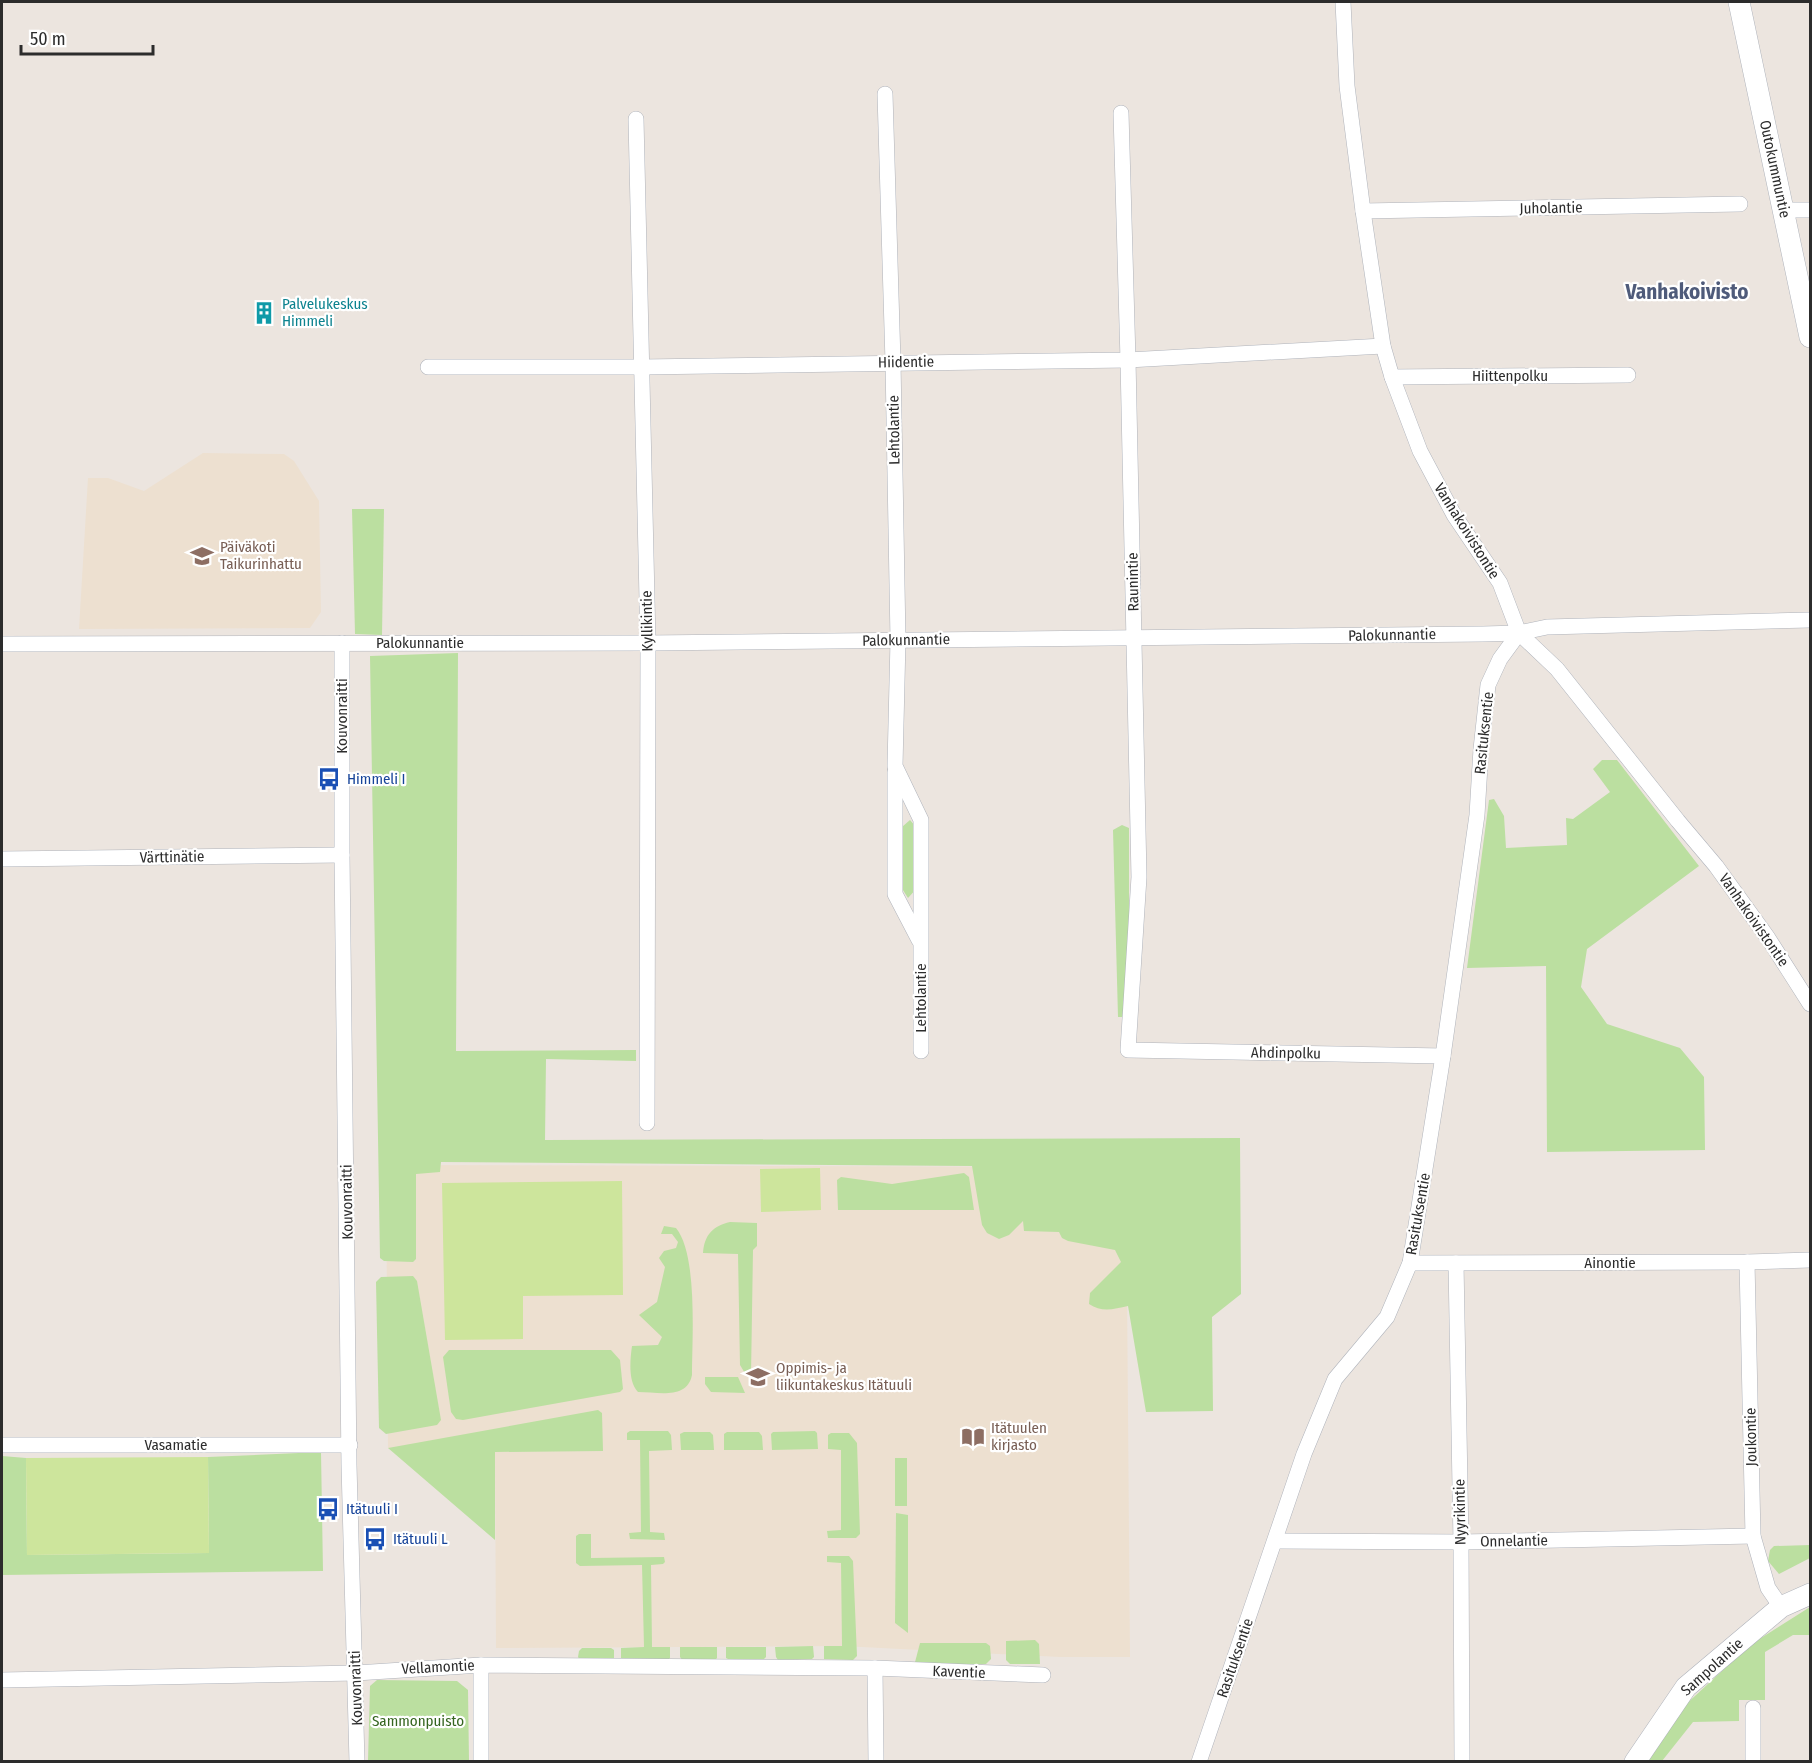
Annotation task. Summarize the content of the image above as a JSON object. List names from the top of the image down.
{
  "streets": {
    "main road": ["Outokummuntie", "Sampolantie"],
    "street": [
      "Juholantie",
      "Hiidentie",
      "Hiittenpolku",
      "Lehtolantie",
      "Vanhakoivistontie",
      "Raunintie",
      "Kyllikintie",
      "Palokunnantie",
      "Kouvonraitti",
      "Rasituksentie",
      "Värttinätie",
      "Ahdinpolku",
      "Ainontie",
      "Joukontie",
      "Vasamatie",
      "Nyyrikintie",
      "Onnelantie",
      "Vellamontie",
      "Kaventie"
    ]
  },
  "crossings": [
    ["Juholantie", "Vanhakoivistontie"],
    ["Hiidentie", "Lehtolantie"],
    ["Hiidentie", "Vanhakoivistontie"],
    ["Hiidentie", "Raunintie"],
    ["Hiidentie", "Kyllikintie"],
    ["Hiittenpolku", "Vanhakoivistontie"],
    ["Lehtolantie", "Palokunnantie"],
    ["Vanhakoivistontie", "Palokunnantie"],
    ["Vanhakoivistontie", "Rasituksentie"],
    ["Raunintie", "Palokunnantie"],
    ["Raunintie", "Ahdinpolku"],
    ["Kyllikintie", "Palokunnantie"],
    ["Palokunnantie", "Kouvonraitti"],
    ["Palokunnantie", "Rasituksentie"],
    ["Kouvonraitti", "Värttinätie"],
    ["Kouvonraitti", "Vasamatie"],
    ["Kouvonraitti", "Vellamontie"],
    ["Rasituksentie", "Ahdinpolku"],
    ["Rasituksentie", "Ainontie"],
    ["Rasituksentie", "Onnelantie"],
    ["Ainontie", "Joukontie"],
    ["Ainontie", "Nyyrikintie"],
    ["Joukontie", "Onnelantie"],
    ["Joukontie", "Sampolantie"],
    ["Nyyrikintie", "Onnelantie"],
    ["Vellamontie", "Kaventie"]
  ],
  "districts": ["Vanhakoivisto"],
  "parks": ["Sammonpuisto"],
  "places": {
    "building": ["Palvelukeskus Himmeli"],
    "school or university": ["Päiväkoti Taikurinhattu", "Oppimis- ja liikuntakeskus Itätuuli"],
    "bus stop": ["Himmeli I", "Itätuuli I", "Itätuuli L"],
    "library": ["Itätuulen kirjasto"]
  },
  "scale_bar": "50 m"
}
